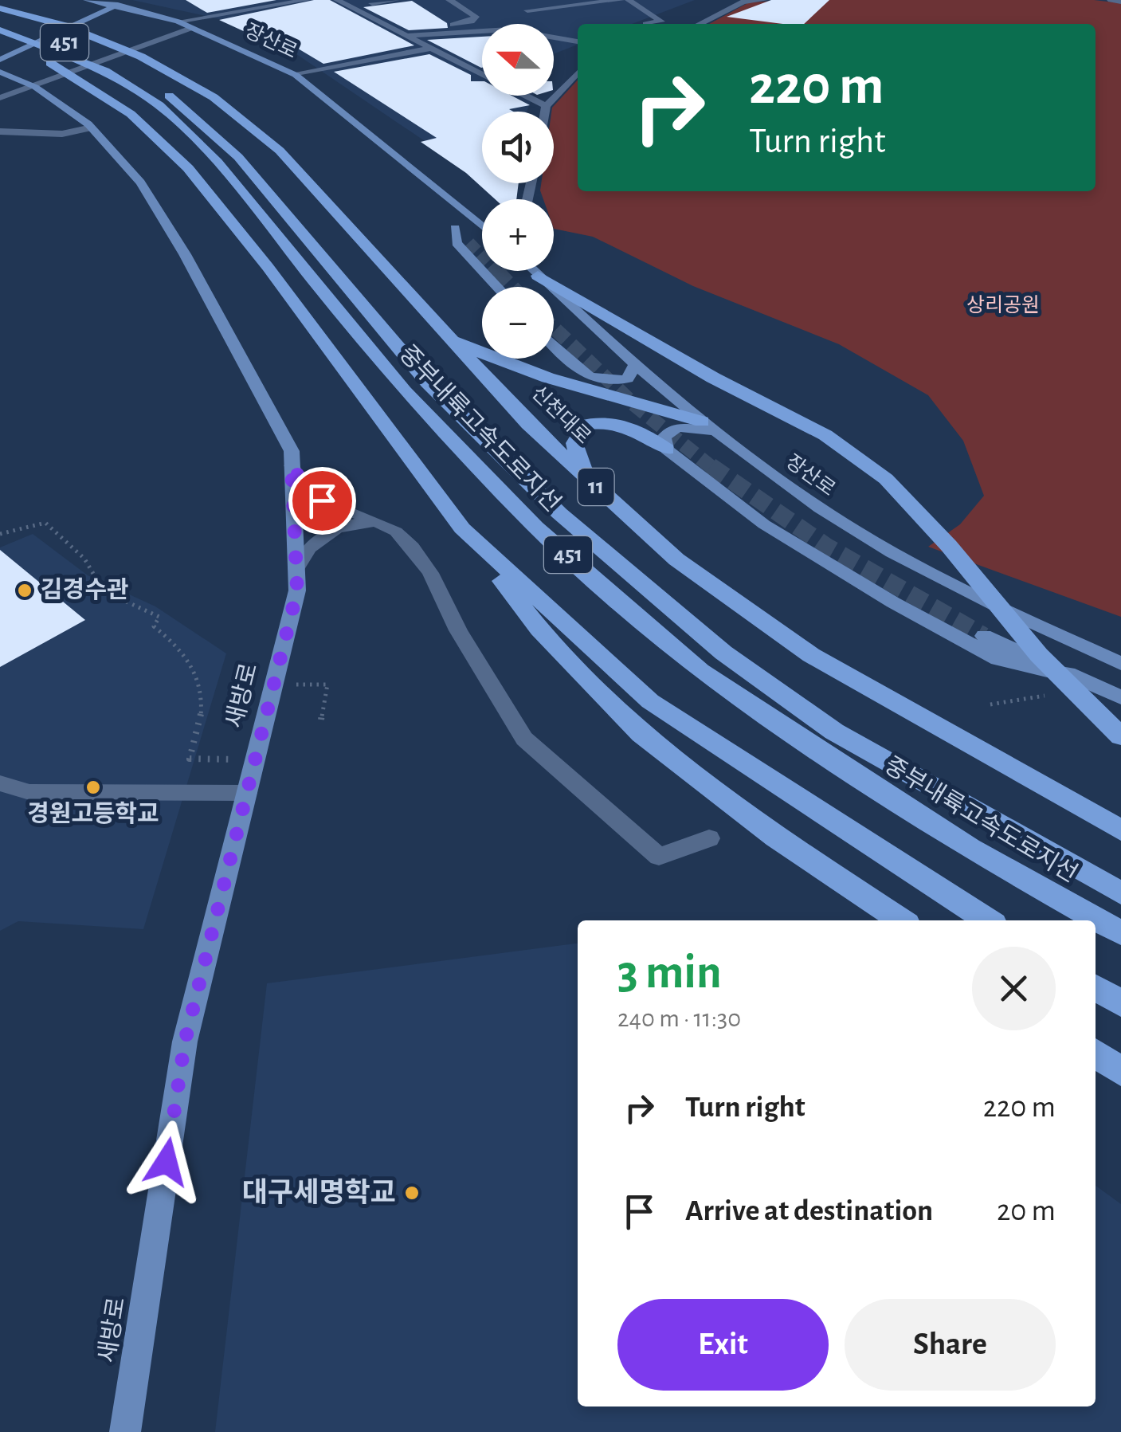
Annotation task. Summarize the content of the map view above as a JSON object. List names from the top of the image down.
{
  "streets": {
    "highway": [
      "451",
      "신천대로",
      "중부내륙고속도로지선",
      "11"
    ],
    "main road": ["장산로", "새방로"]
  },
  "parks": ["상리공원"],
  "places": ["김경수관", "경원고등학교", "대구세명학교"],
  "north": "left",
  "page": {
    "map_buttons": ["+", "−"],
    "turn": ["220 m", "Turn right"],
    "heading": ["3 min", "240 m · 11:30"],
    "list": [
      {
        "name": "Turn right",
        "value": "220 m"
      },
      {
        "name": "Arrive at destination",
        "value": "20 m"
      }
    ],
    "buttons": ["Exit", "Share"]
  }
}
